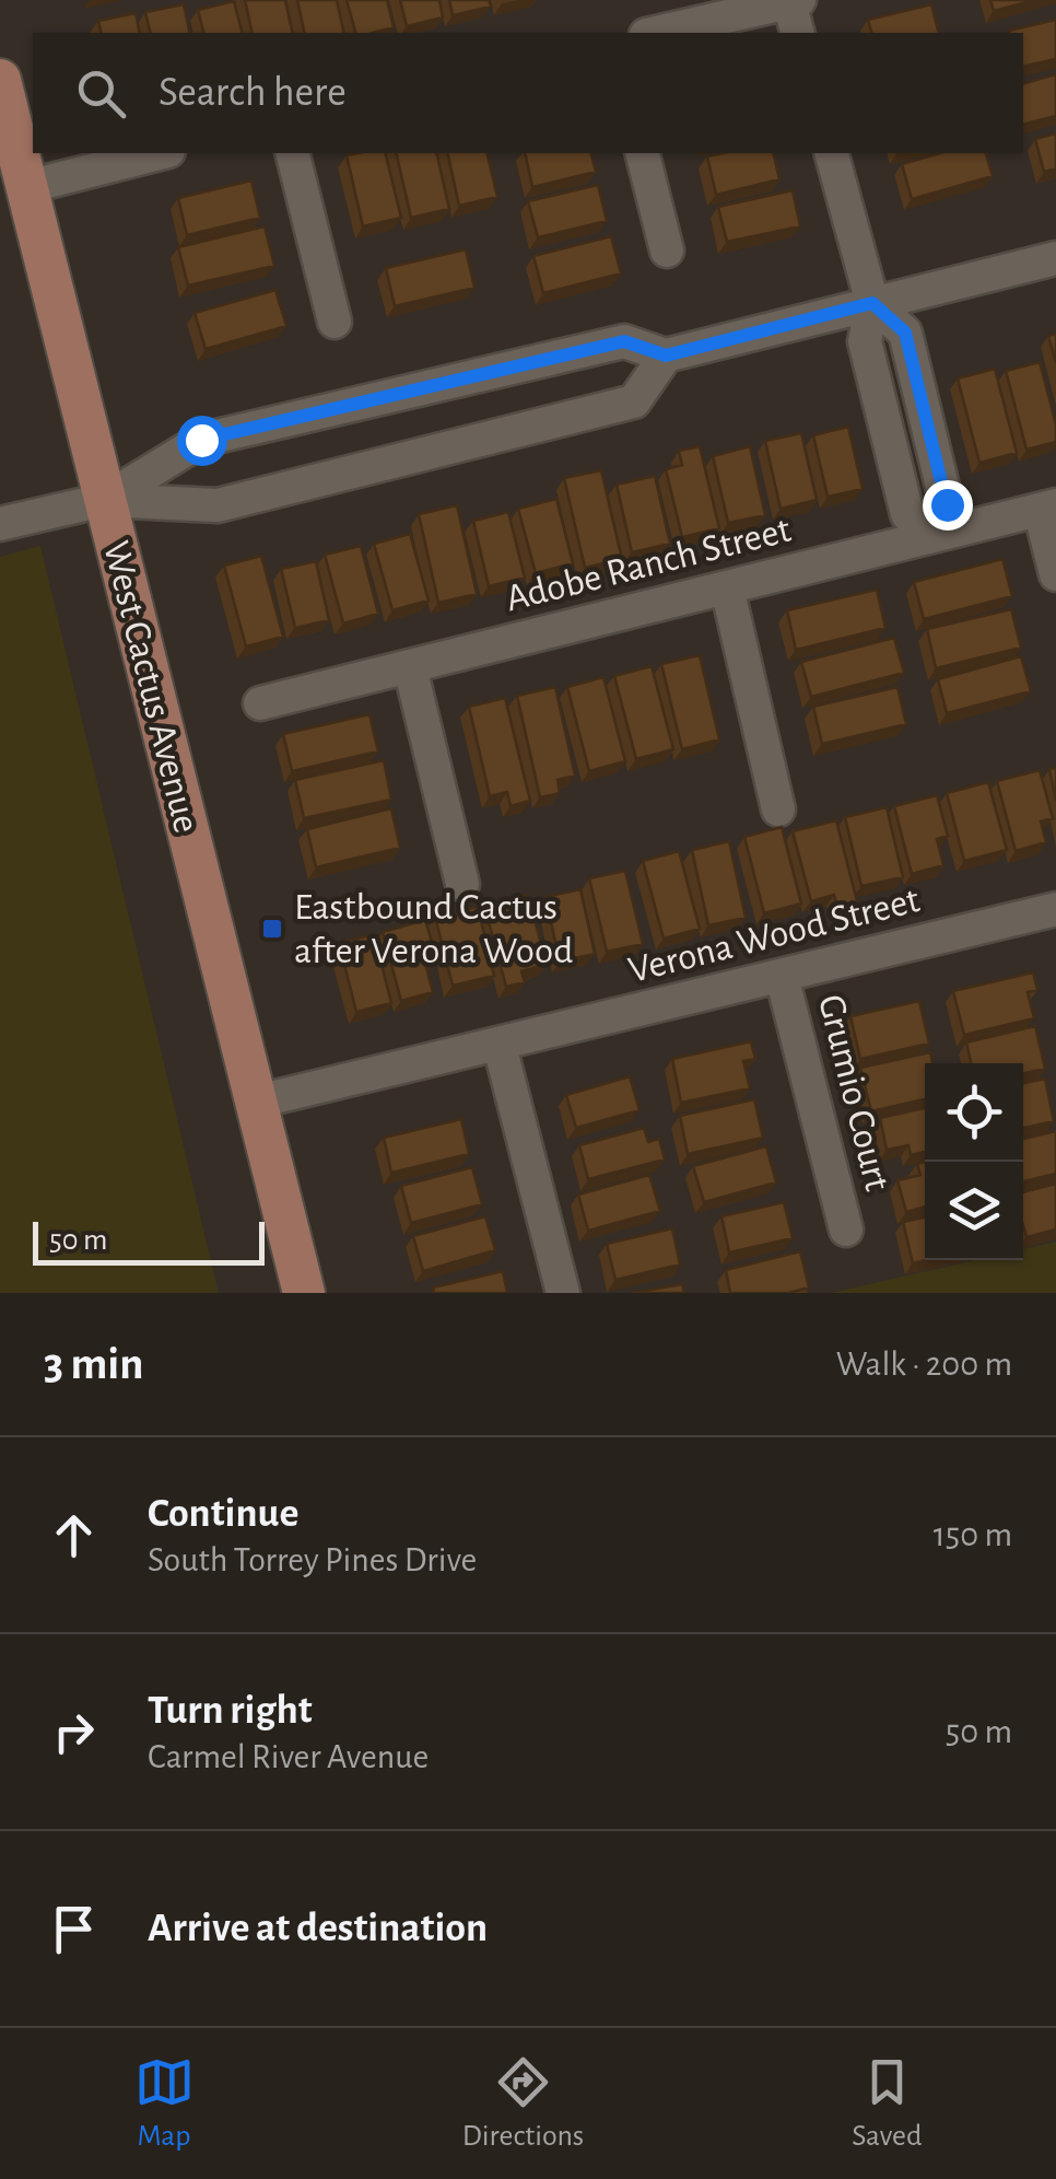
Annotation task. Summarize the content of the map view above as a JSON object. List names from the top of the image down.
{
  "streets": {
    "main road": ["West Cactus Avenue"],
    "street": ["Adobe Ranch Street", "Verona Wood Street", "Grumio Court"]
  },
  "crossings": [
    ["West Cactus Avenue", "Verona Wood Street"],
    ["Verona Wood Street", "Grumio Court"]
  ],
  "places": {
    "transit": ["Eastbound Cactus after Verona Wood"]
  },
  "scale_bar": "50 m",
  "page": {
    "search": "Search here",
    "scale": "50 m",
    "heading": ["3 min", "Walk · 200 m"],
    "list": [
      ["Continue", "South Torrey Pines Drive", "150 m"],
      ["Turn right", "Carmel River Avenue", "50 m"],
      "Arrive at destination"
    ],
    "nav": ["Map", "Directions", "Saved"]
  }
}
